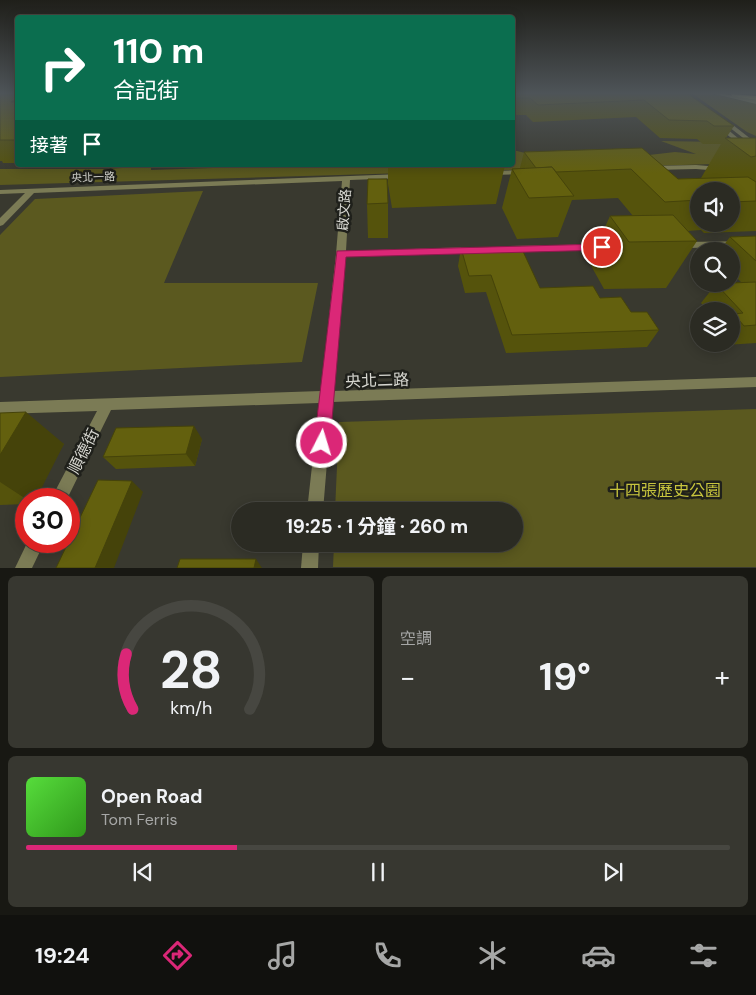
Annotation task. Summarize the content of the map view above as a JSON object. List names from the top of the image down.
{
  "streets": {
    "street": [
      "央北一路",
      "啟文路",
      "央北二路",
      "順德街"
    ]
  },
  "crossings": [
    ["央北一路", "啟文路"],
    ["啟文路", "央北二路"],
    ["央北二路", "順德街"]
  ],
  "parks": ["十四張歷史公園"],
  "page": {
    "turn": ["110 m", "合記街"],
    "then": "接著",
    "limit": "30",
    "trip": "19:25 · 1 分鐘 · 260 m",
    "tile": "空調",
    "heat": ["−", "19°", "+"],
    "song": ["Open Road", "Tom Ferris"],
    "tabs": "19:24",
    "gauge": ["28", "km/h"]
  }
}
